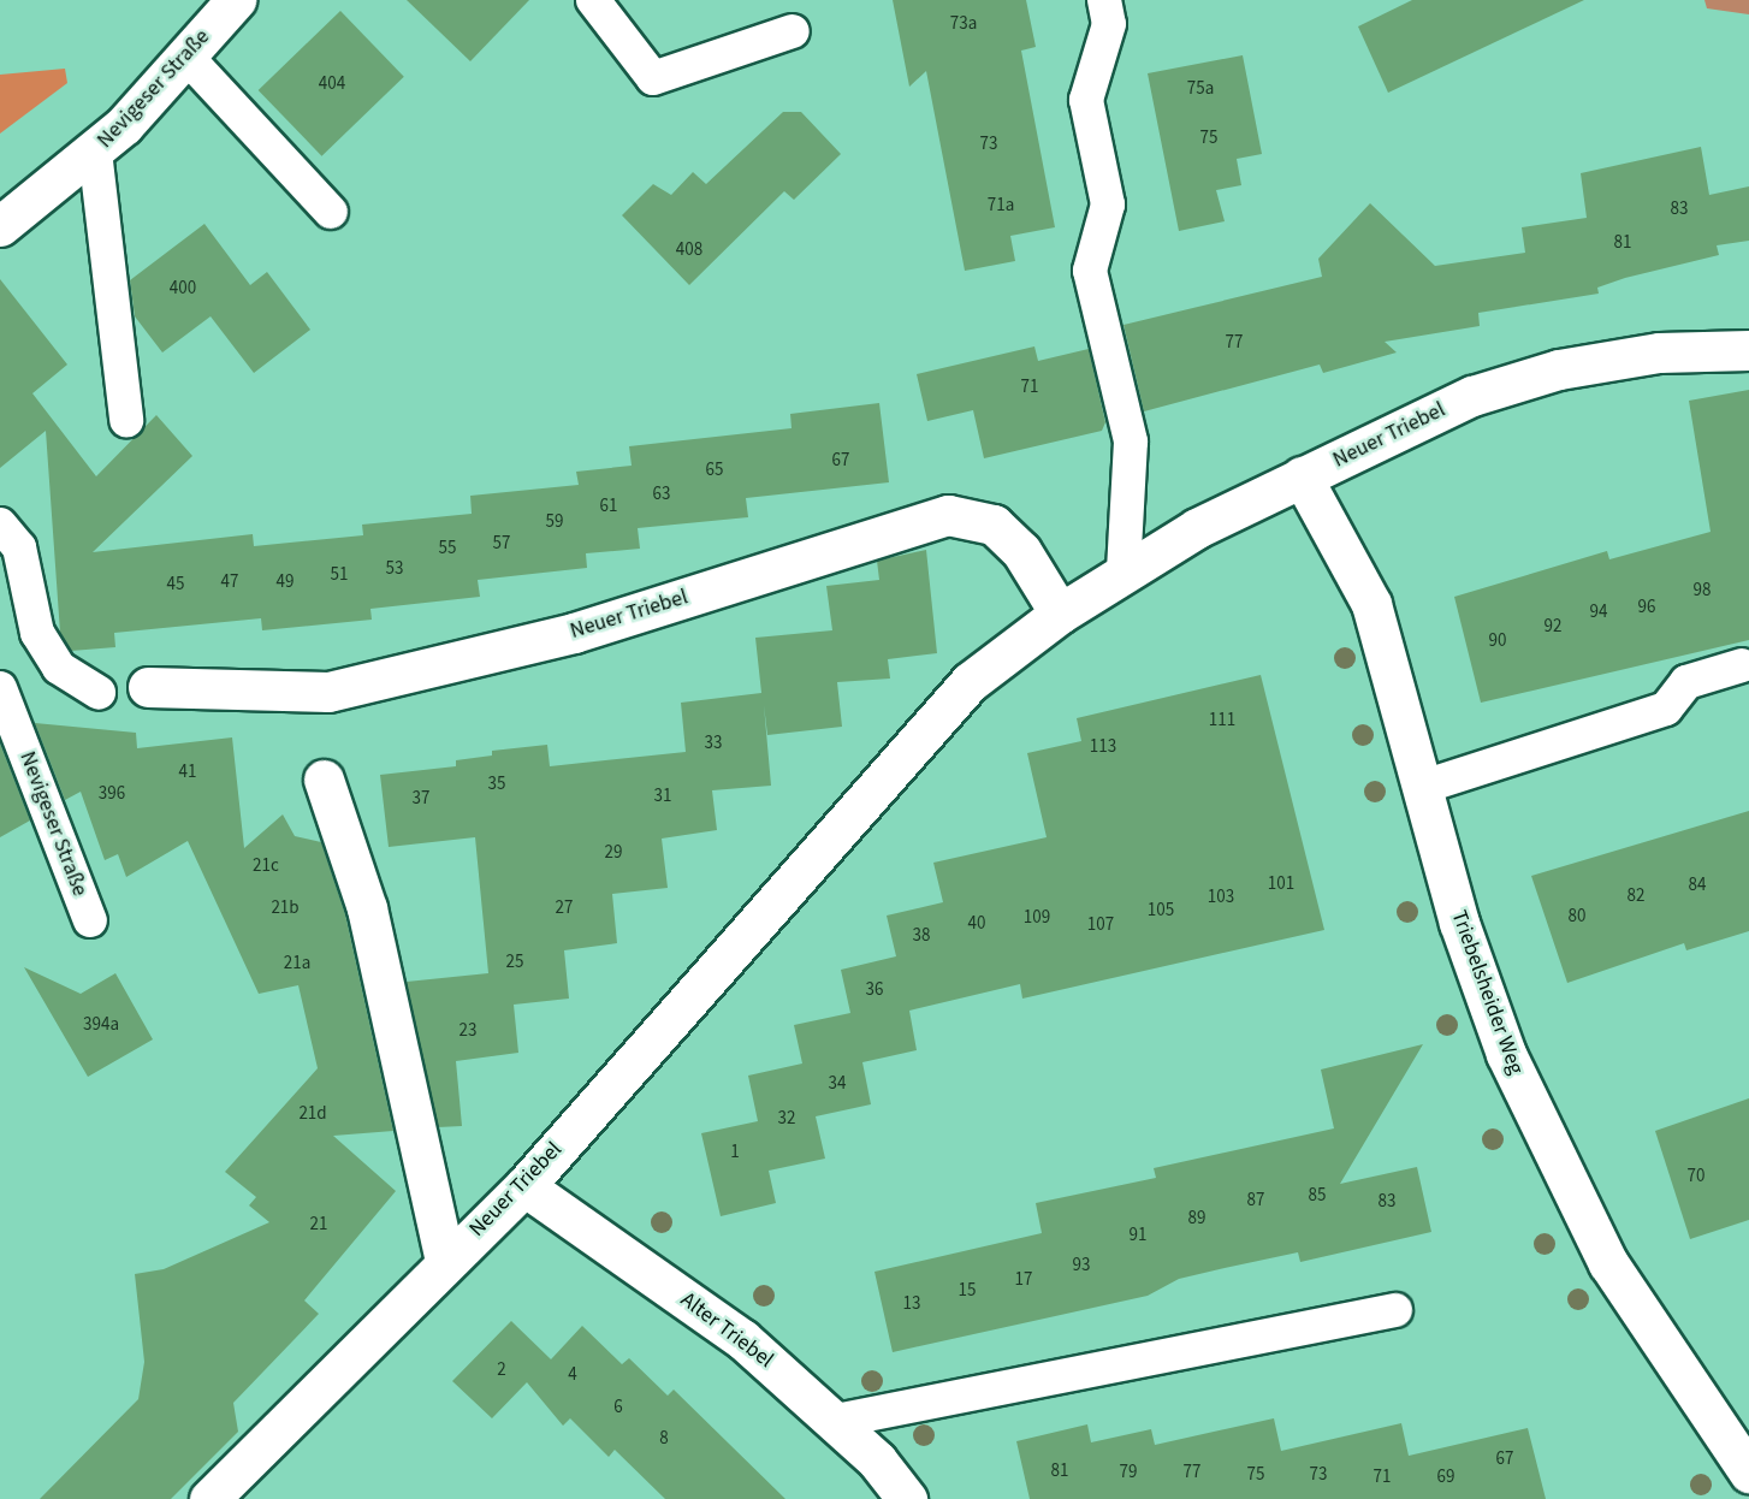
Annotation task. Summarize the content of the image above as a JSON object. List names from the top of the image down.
{
  "streets": {
    "street": [
      "Nevigeser Straße",
      "Neuer Triebel",
      "Triebelsheider Weg",
      "Alter Triebel"
    ]
  },
  "crossings": [
    ["Neuer Triebel", "Triebelsheider Weg"],
    ["Neuer Triebel", "Alter Triebel"]
  ],
  "house_numbers": [
    "73a",
    "404",
    "75a",
    "75",
    "73",
    "71a",
    "83",
    "81",
    "408",
    "400",
    "77",
    "71",
    "67",
    "65",
    "63",
    "61",
    "59",
    "57",
    "55",
    "53",
    "51",
    "47",
    "49",
    "45",
    "98",
    "96",
    "94",
    "92",
    "90",
    "111",
    "33",
    "113",
    "41",
    "35",
    "396",
    "31",
    "37",
    "29",
    "21c",
    "101",
    "84",
    "82",
    "103",
    "21b",
    "27",
    "105",
    "80",
    "109",
    "40",
    "107",
    "38",
    "25",
    "21a",
    "36",
    "394a",
    "23",
    "34",
    "21d",
    "32",
    "1",
    "70",
    "85",
    "87",
    "83",
    "89",
    "21",
    "91",
    "93",
    "17",
    "15",
    "13",
    "2",
    "4",
    "6",
    "8",
    "67",
    "81",
    "79",
    "77",
    "75",
    "73",
    "71",
    "69"
  ]
}
